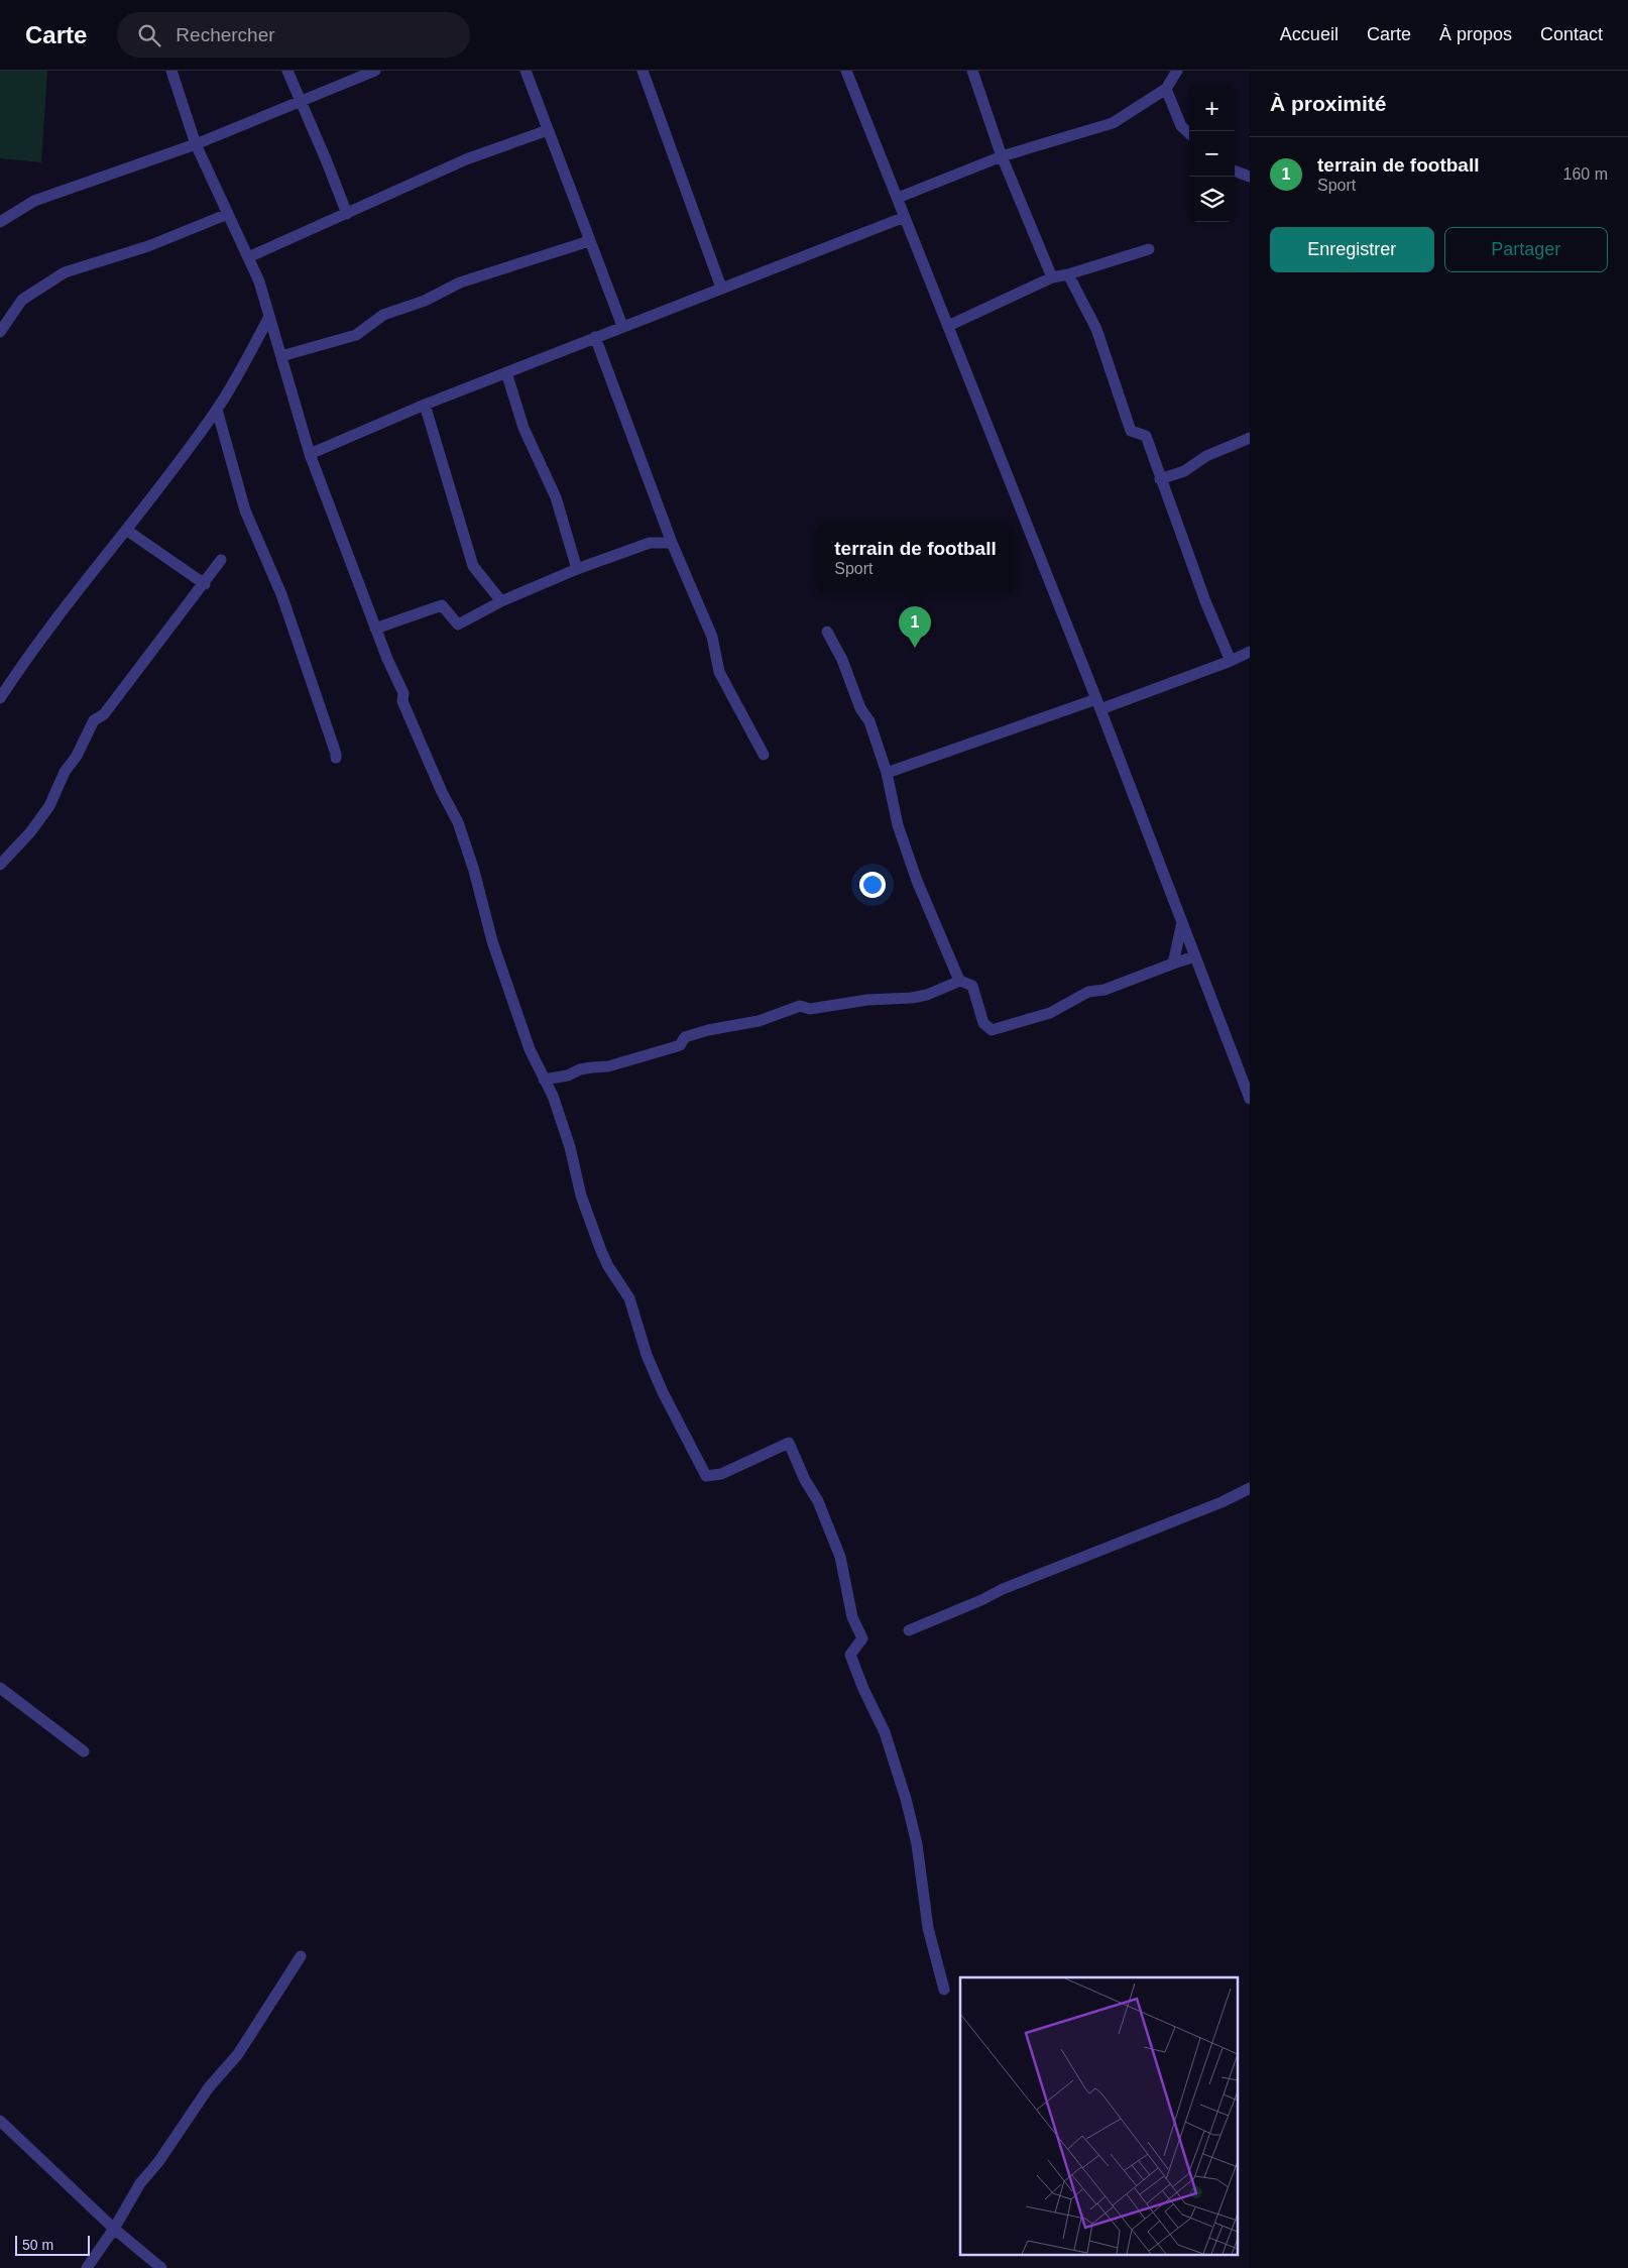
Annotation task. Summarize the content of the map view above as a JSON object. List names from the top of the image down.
{
  "scale_bar": "50 m",
  "page": {
    "header": "Carte",
    "search": "Rechercher",
    "nav": [
      "Accueil",
      "Carte",
      "À propos",
      "Contact"
    ],
    "heading": "À proximité",
    "map_buttons": ["+", "−"],
    "list": [
      {
        "mark": "1",
        "name": "terrain de football",
        "note": "Sport",
        "value": "160 m"
      }
    ],
    "buttons": ["Enregistrer", "Partager"],
    "popup": ["terrain de football", "Sport"],
    "pins": "1",
    "scale": "50 m"
  }
}
